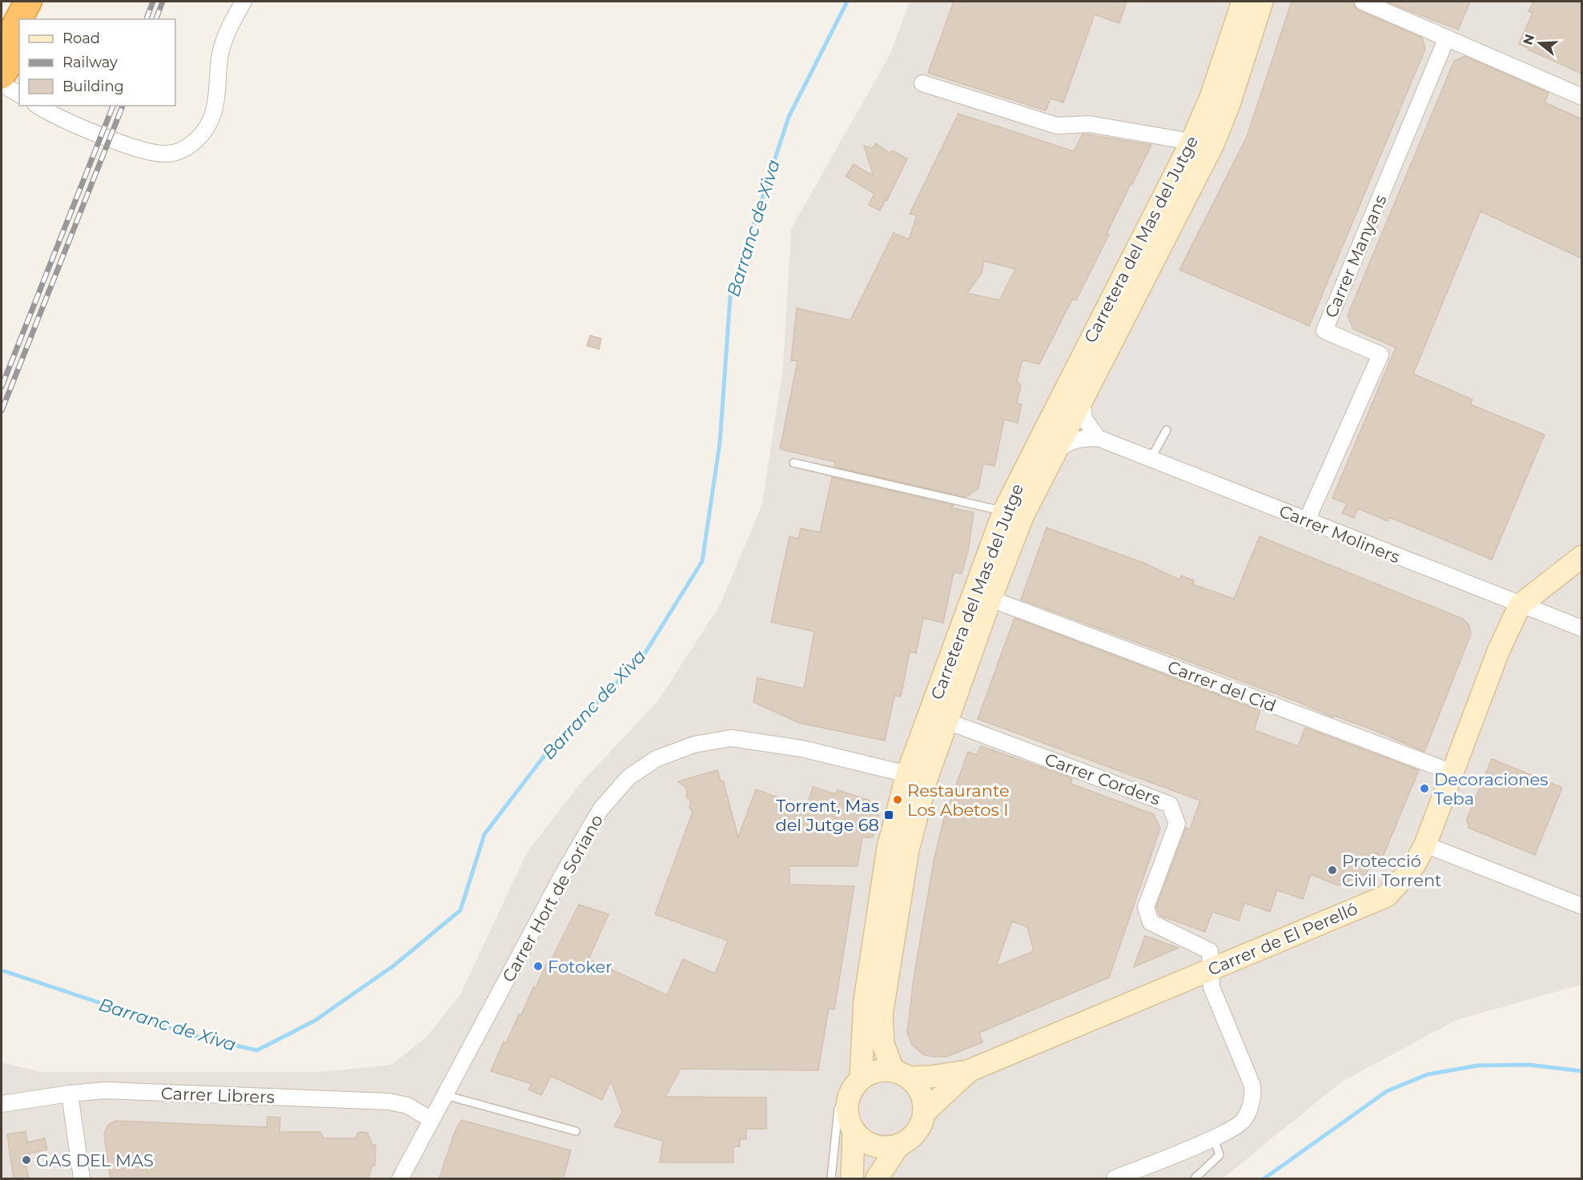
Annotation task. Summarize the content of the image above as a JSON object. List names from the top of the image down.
{
  "streets": {
    "street": [
      "Carretera del Mas del Jutge",
      "Carrer Manyans",
      "Carrer Moliners",
      "Carrer del Cid",
      "Carrer Corders",
      "Carrer Hort de Soriano",
      "Carrer de El Perelló",
      "Carrer Librers"
    ]
  },
  "crossings": [
    ["Carretera del Mas del Jutge", "Carrer Moliners"],
    ["Carretera del Mas del Jutge", "Carrer del Cid"],
    ["Carretera del Mas del Jutge", "Carrer Corders"],
    ["Carretera del Mas del Jutge", "Carrer Hort de Soriano"],
    ["Carrer Manyans", "Carrer Moliners"],
    ["Carrer Moliners", "Carrer de El Perelló"],
    ["Carrer del Cid", "Carrer de El Perelló"],
    ["Carrer Corders", "Carrer de El Perelló"],
    ["Carrer Hort de Soriano", "Carrer Librers"]
  ],
  "water": ["Barranc de Xiva"],
  "places": {
    "other": [
      "Decoraciones Teba",
      "Restaurante Los Abetos I",
      "Protecció Civil Torrent",
      "Fotoker",
      "GAS DEL MAS"
    ],
    "transit": ["Torrent, Mas del Jutge 68"]
  },
  "legend": ["Road", "Railway", "Building"],
  "north": "left"
}
